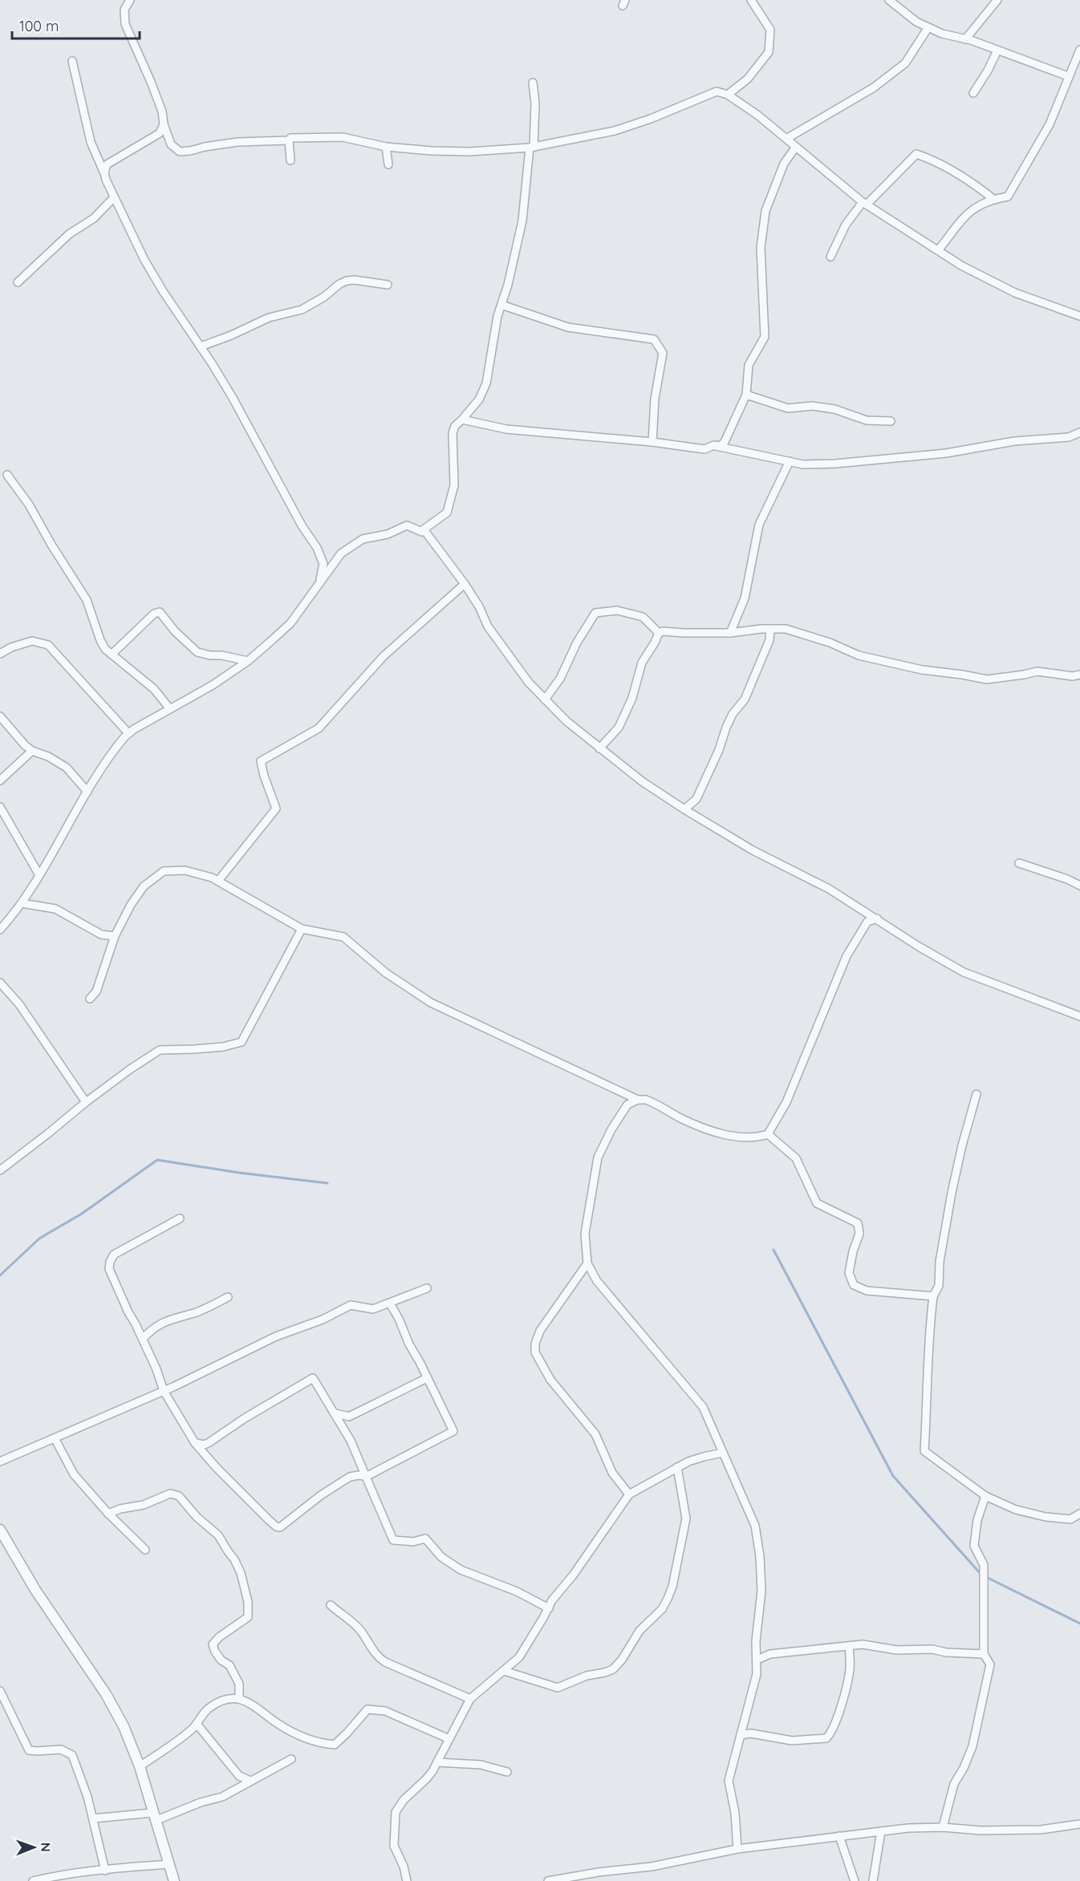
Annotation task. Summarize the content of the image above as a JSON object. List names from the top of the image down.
{
  "scale_bar": "100 m",
  "north": "right"
}
